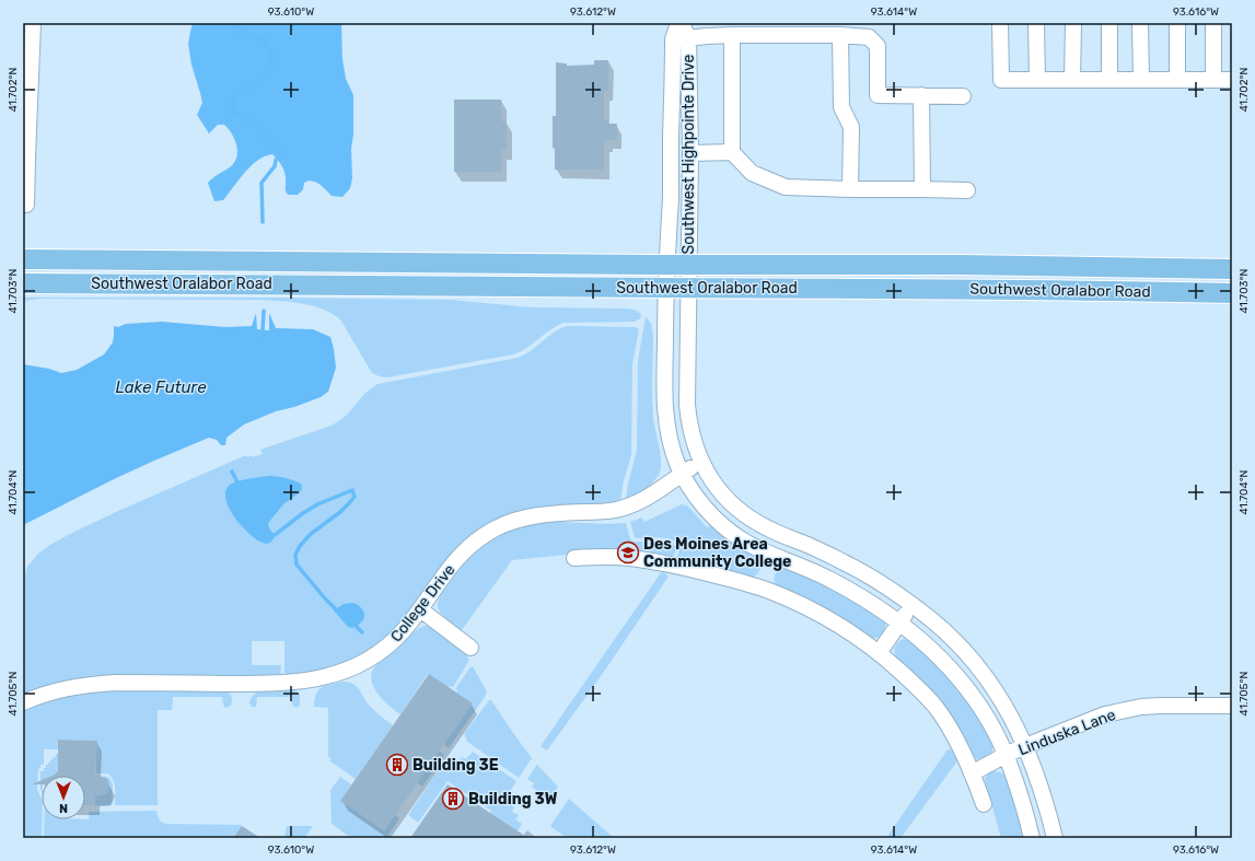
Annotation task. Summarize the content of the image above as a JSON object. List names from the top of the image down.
{
  "streets": {
    "main road": ["Southwest Oralabor Road"],
    "street": ["Southwest Highpointe Drive", "College Drive", "Linduska Lane"]
  },
  "crossings": [
    ["Southwest Highpointe Drive", "Southwest Oralabor Road"],
    ["Southwest Highpointe Drive", "College Drive"],
    ["Southwest Highpointe Drive", "Linduska Lane"]
  ],
  "water": ["Lake Future"],
  "places": {
    "school or university": ["Des Moines Area Community College"],
    "building": ["Building 3E", "Building 3W"]
  },
  "north": "bottom",
  "coordinates": [
    "93.610°W",
    "93.612°W",
    "93.614°W",
    "93.616°W",
    "41.702°N",
    "41.703°N",
    "41.704°N",
    "41.705°N"
  ]
}
